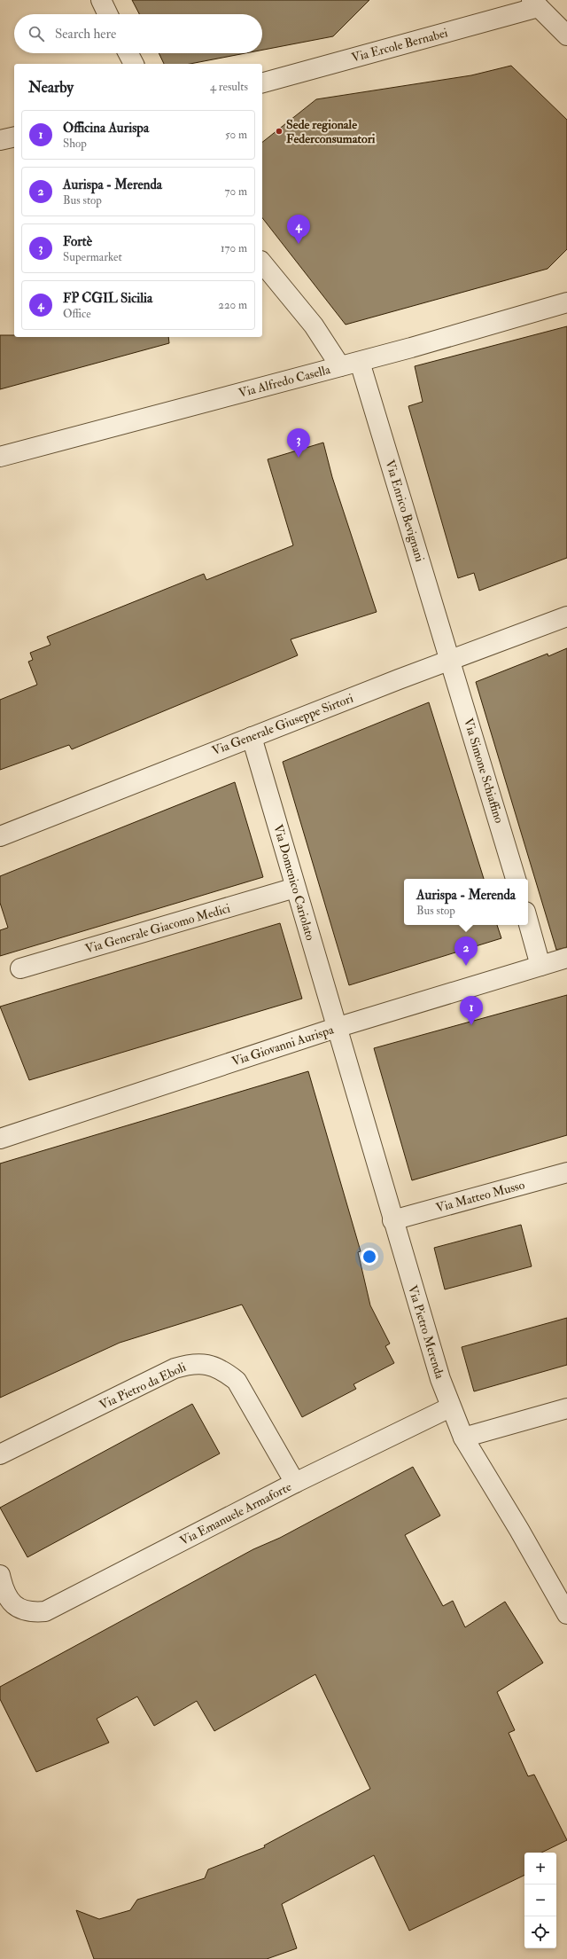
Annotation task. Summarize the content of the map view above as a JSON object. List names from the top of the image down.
{
  "streets": {
    "street": [
      "Via Ercole Bernabei",
      "Via Alfredo Casella",
      "Via Enrico Bevignani",
      "Via Generale Giuseppe Sirtori",
      "Via Simone Schiaffino",
      "Via Domenico Cariolato",
      "Via Generale Giacomo Medici",
      "Via Giovanni Aurispa",
      "Via Matteo Musso",
      "Via Pietro Merenda",
      "Via Pietro da Eboli",
      "Via Emanuele Armaforte"
    ]
  },
  "crossings": [
    ["Via Alfredo Casella", "Via Enrico Bevignani"],
    ["Via Enrico Bevignani", "Via Generale Giuseppe Sirtori"],
    ["Via Enrico Bevignani", "Via Simone Schiaffino"],
    ["Via Generale Giuseppe Sirtori", "Via Simone Schiaffino"],
    ["Via Generale Giuseppe Sirtori", "Via Domenico Cariolato"],
    ["Via Domenico Cariolato", "Via Generale Giacomo Medici"],
    ["Via Domenico Cariolato", "Via Giovanni Aurispa"],
    ["Via Domenico Cariolato", "Via Pietro Merenda"],
    ["Via Giovanni Aurispa", "Via Pietro Merenda"],
    ["Via Matteo Musso", "Via Pietro Merenda"],
    ["Via Pietro Merenda", "Via Emanuele Armaforte"],
    ["Via Pietro da Eboli", "Via Emanuele Armaforte"]
  ],
  "places": ["Sede regionale Federconsumatori"],
  "page": {
    "search": "Search here",
    "heading": ["Nearby", "4 results"],
    "list": [
      {
        "mark": "1",
        "name": "Officina Aurispa",
        "note": "Shop",
        "value": "50 m"
      },
      {
        "mark": "2",
        "name": "Aurispa - Merenda",
        "note": "Bus stop",
        "value": "70 m"
      },
      {
        "mark": "3",
        "name": "Fortè",
        "note": "Supermarket",
        "value": "170 m"
      },
      {
        "mark": "4",
        "name": "FP CGIL Sicilia",
        "note": "Office",
        "value": "220 m"
      }
    ],
    "pins": [
      "4",
      "3",
      "2",
      "1"
    ],
    "popup": ["Aurispa - Merenda", "Bus stop"],
    "map_buttons": ["+", "−"]
  }
}
